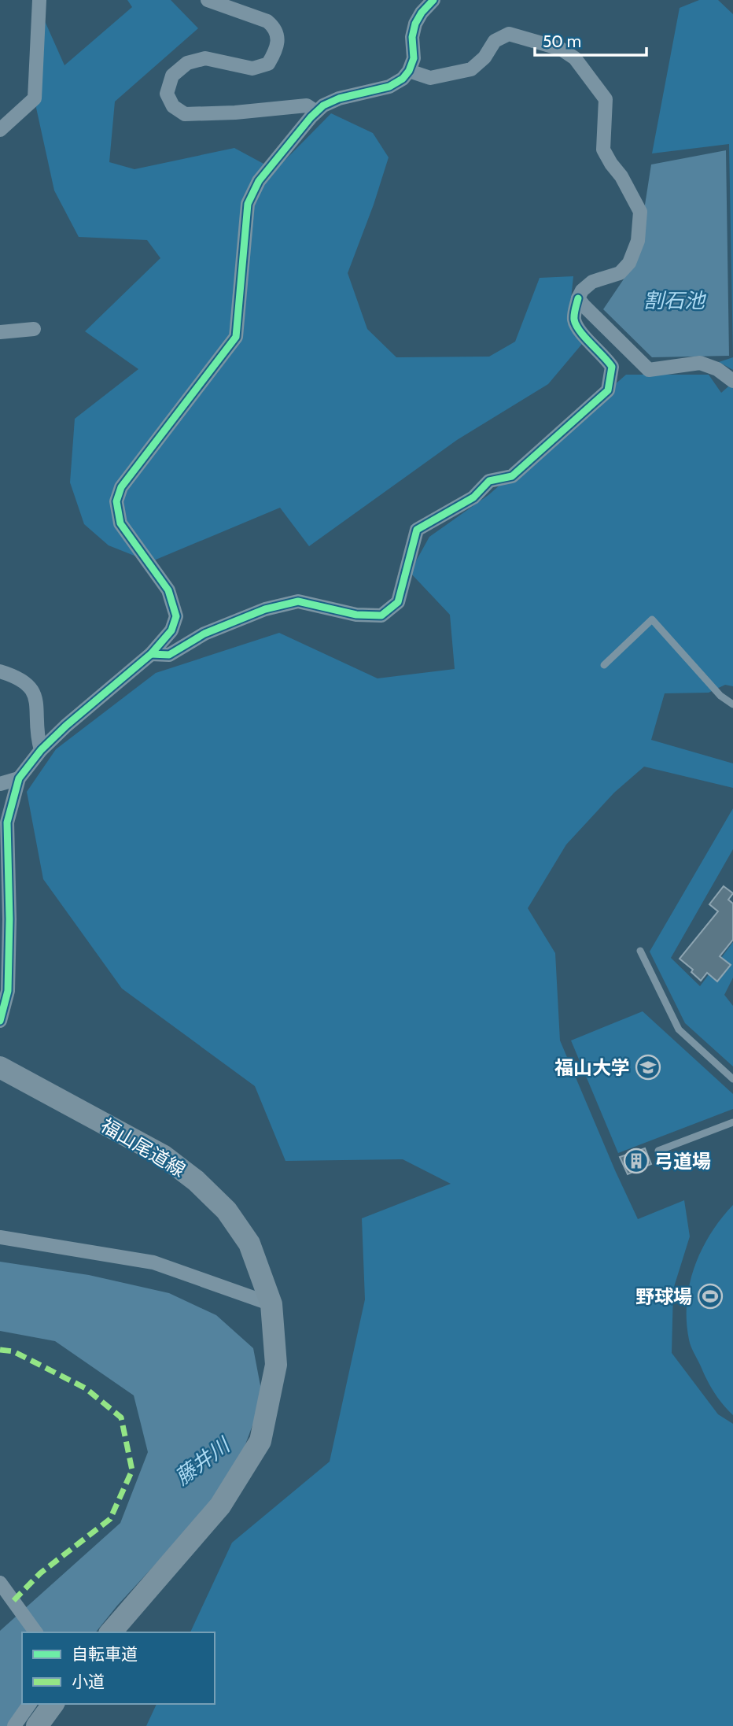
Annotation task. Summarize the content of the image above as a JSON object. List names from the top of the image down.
{
  "streets": {
    "main road": ["福山尾道線"]
  },
  "water": ["割石池", "藤井川"],
  "places": {
    "school or university": ["福山大学"],
    "building": ["弓道場"],
    "sports": ["野球場"]
  },
  "legend": ["自転車道", "小道"],
  "scale_bar": "50 m"
}
